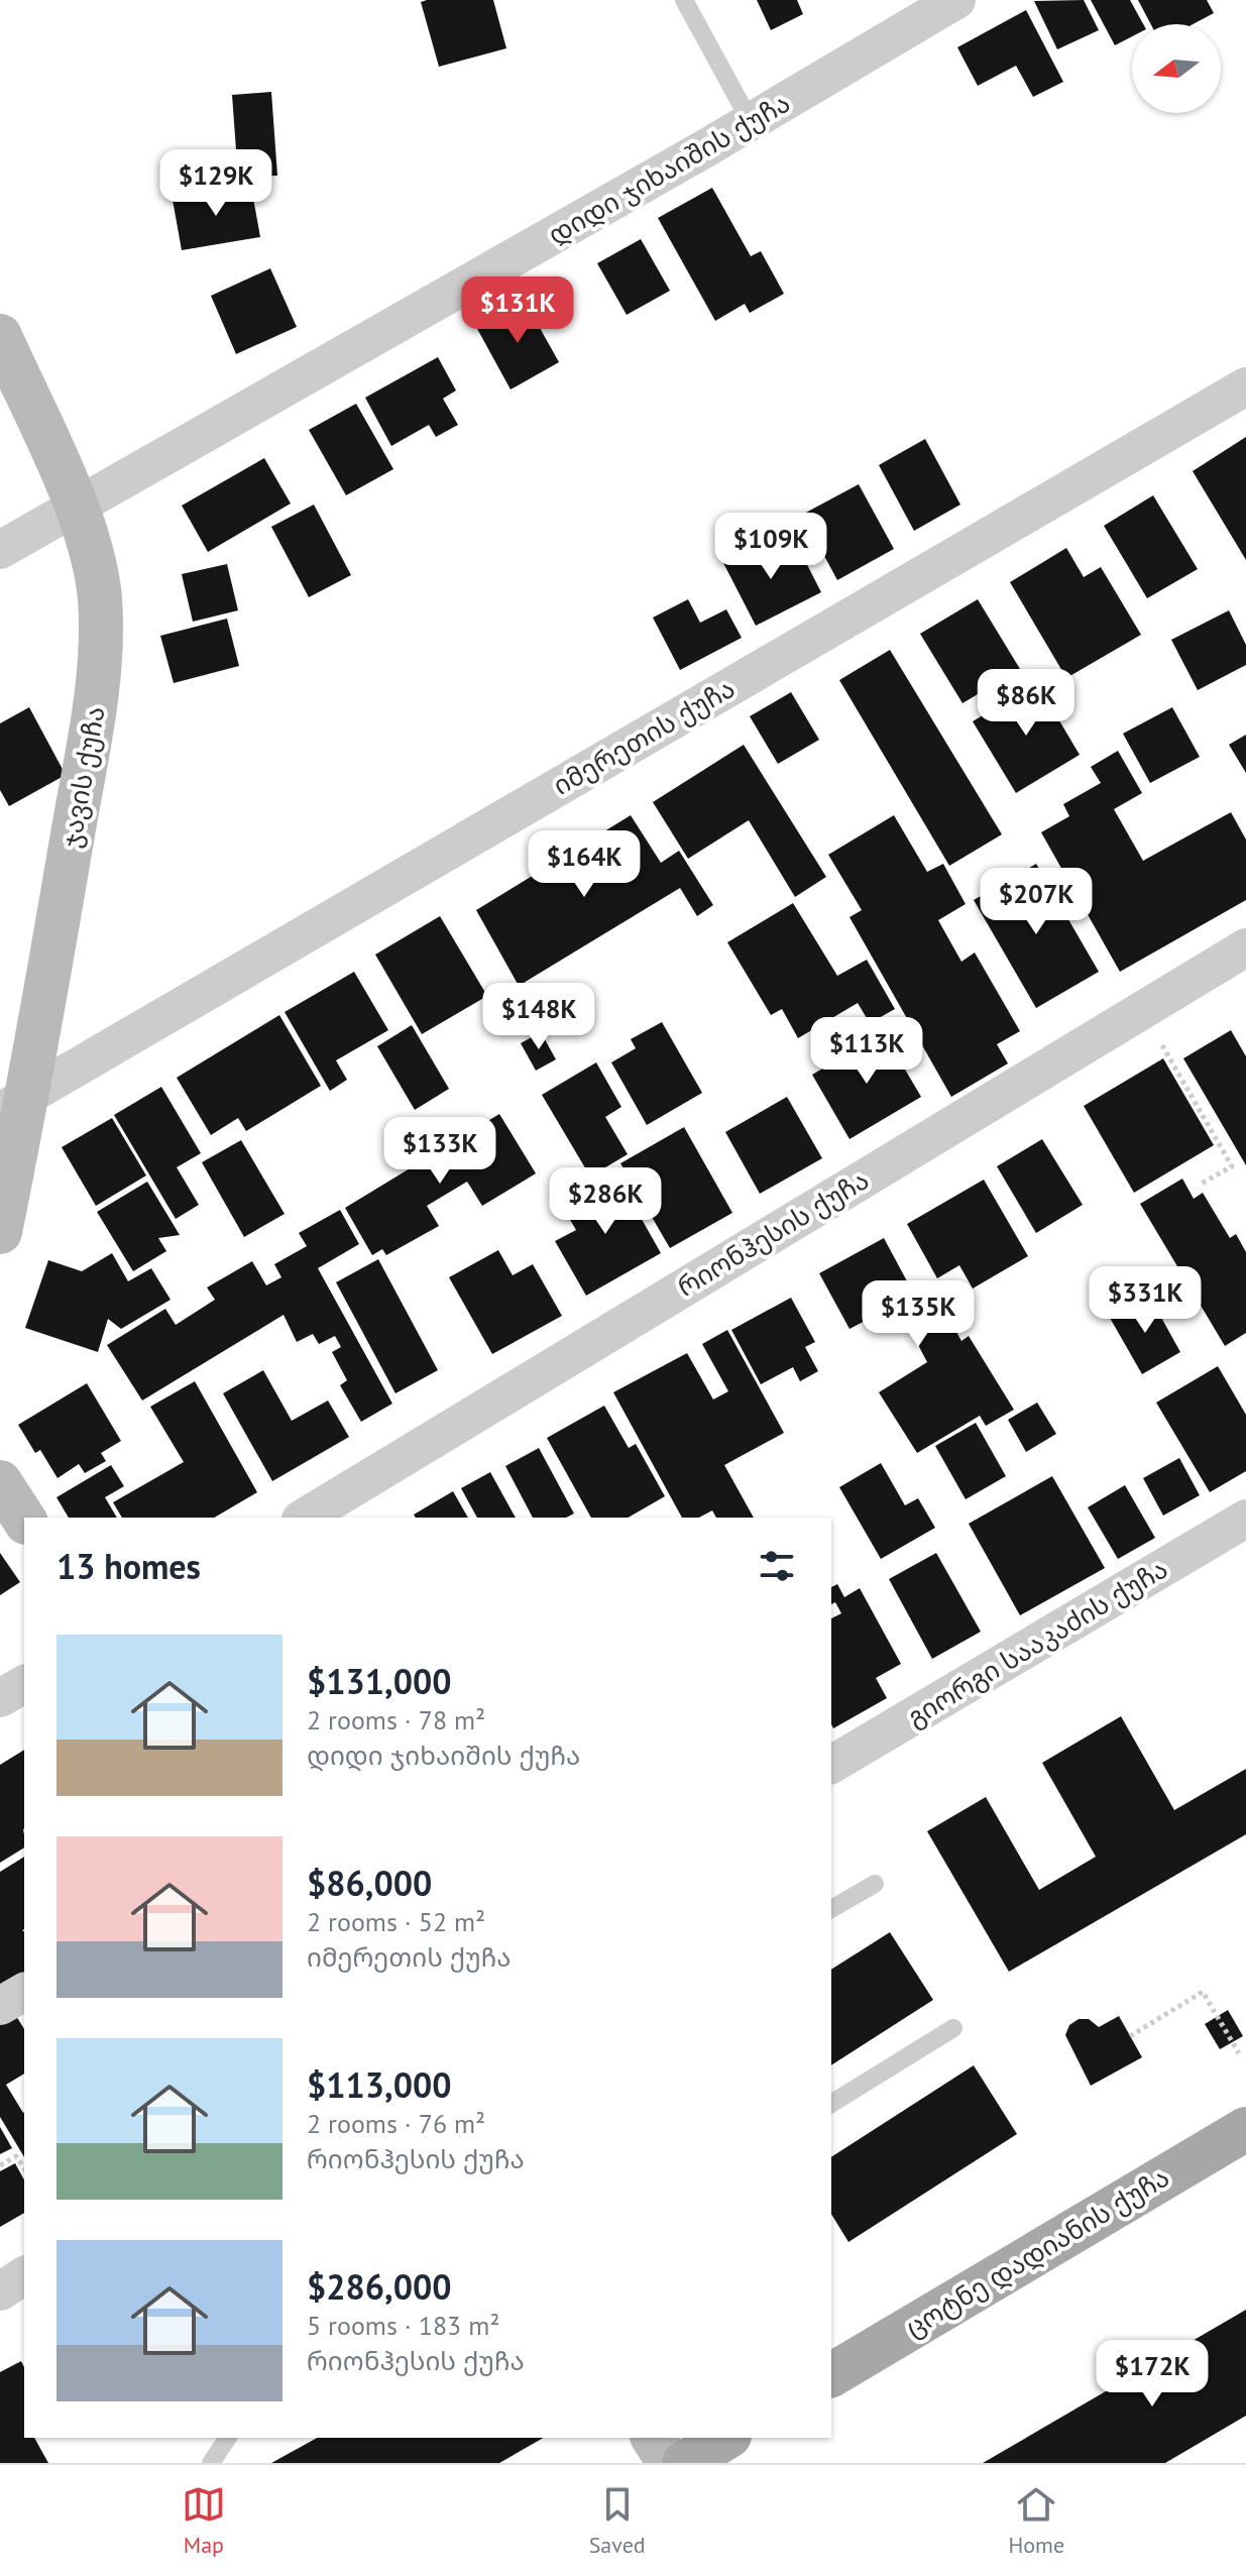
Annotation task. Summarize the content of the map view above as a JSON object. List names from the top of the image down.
{
  "streets": {
    "main road": ["ცოტნე დადიანის ქუჩა"],
    "street": [
      "დიდი ჯიხაიშის ქუჩა",
      "იმერეთის ქუჩა",
      "ჯავის ქუჩა",
      "რიონჰესის ქუჩა",
      "გიორგი სააკაძის ქუჩა"
    ]
  },
  "crossings": [
    ["დიდი ჯიხაიშის ქუჩა", "ჯავის ქუჩა"],
    ["იმერეთის ქუჩა", "ჯავის ქუჩა"]
  ],
  "north": "left",
  "page": {
    "price": [
      "$129K",
      "$131K",
      "$109K",
      "$86K",
      "$164K",
      "$207K",
      "$148K",
      "$113K",
      "$133K",
      "$286K",
      "$331K",
      "$135K",
      "$172K"
    ],
    "heading": "13 homes",
    "list": [
      {
        "name": "$131,000",
        "note": "2 rooms · 78 m² · დიდი ჯიხაიშის ქუჩა"
      },
      {
        "name": "$86,000",
        "note": "2 rooms · 52 m² · იმერეთის ქუჩა"
      },
      {
        "name": "$113,000",
        "note": "2 rooms · 76 m² · რიონჰესის ქუჩა"
      },
      {
        "name": "$286,000",
        "note": "5 rooms · 183 m² · რიონჰესის ქუჩა"
      }
    ],
    "tabs": ["Map", "Saved", "Home"]
  }
}
